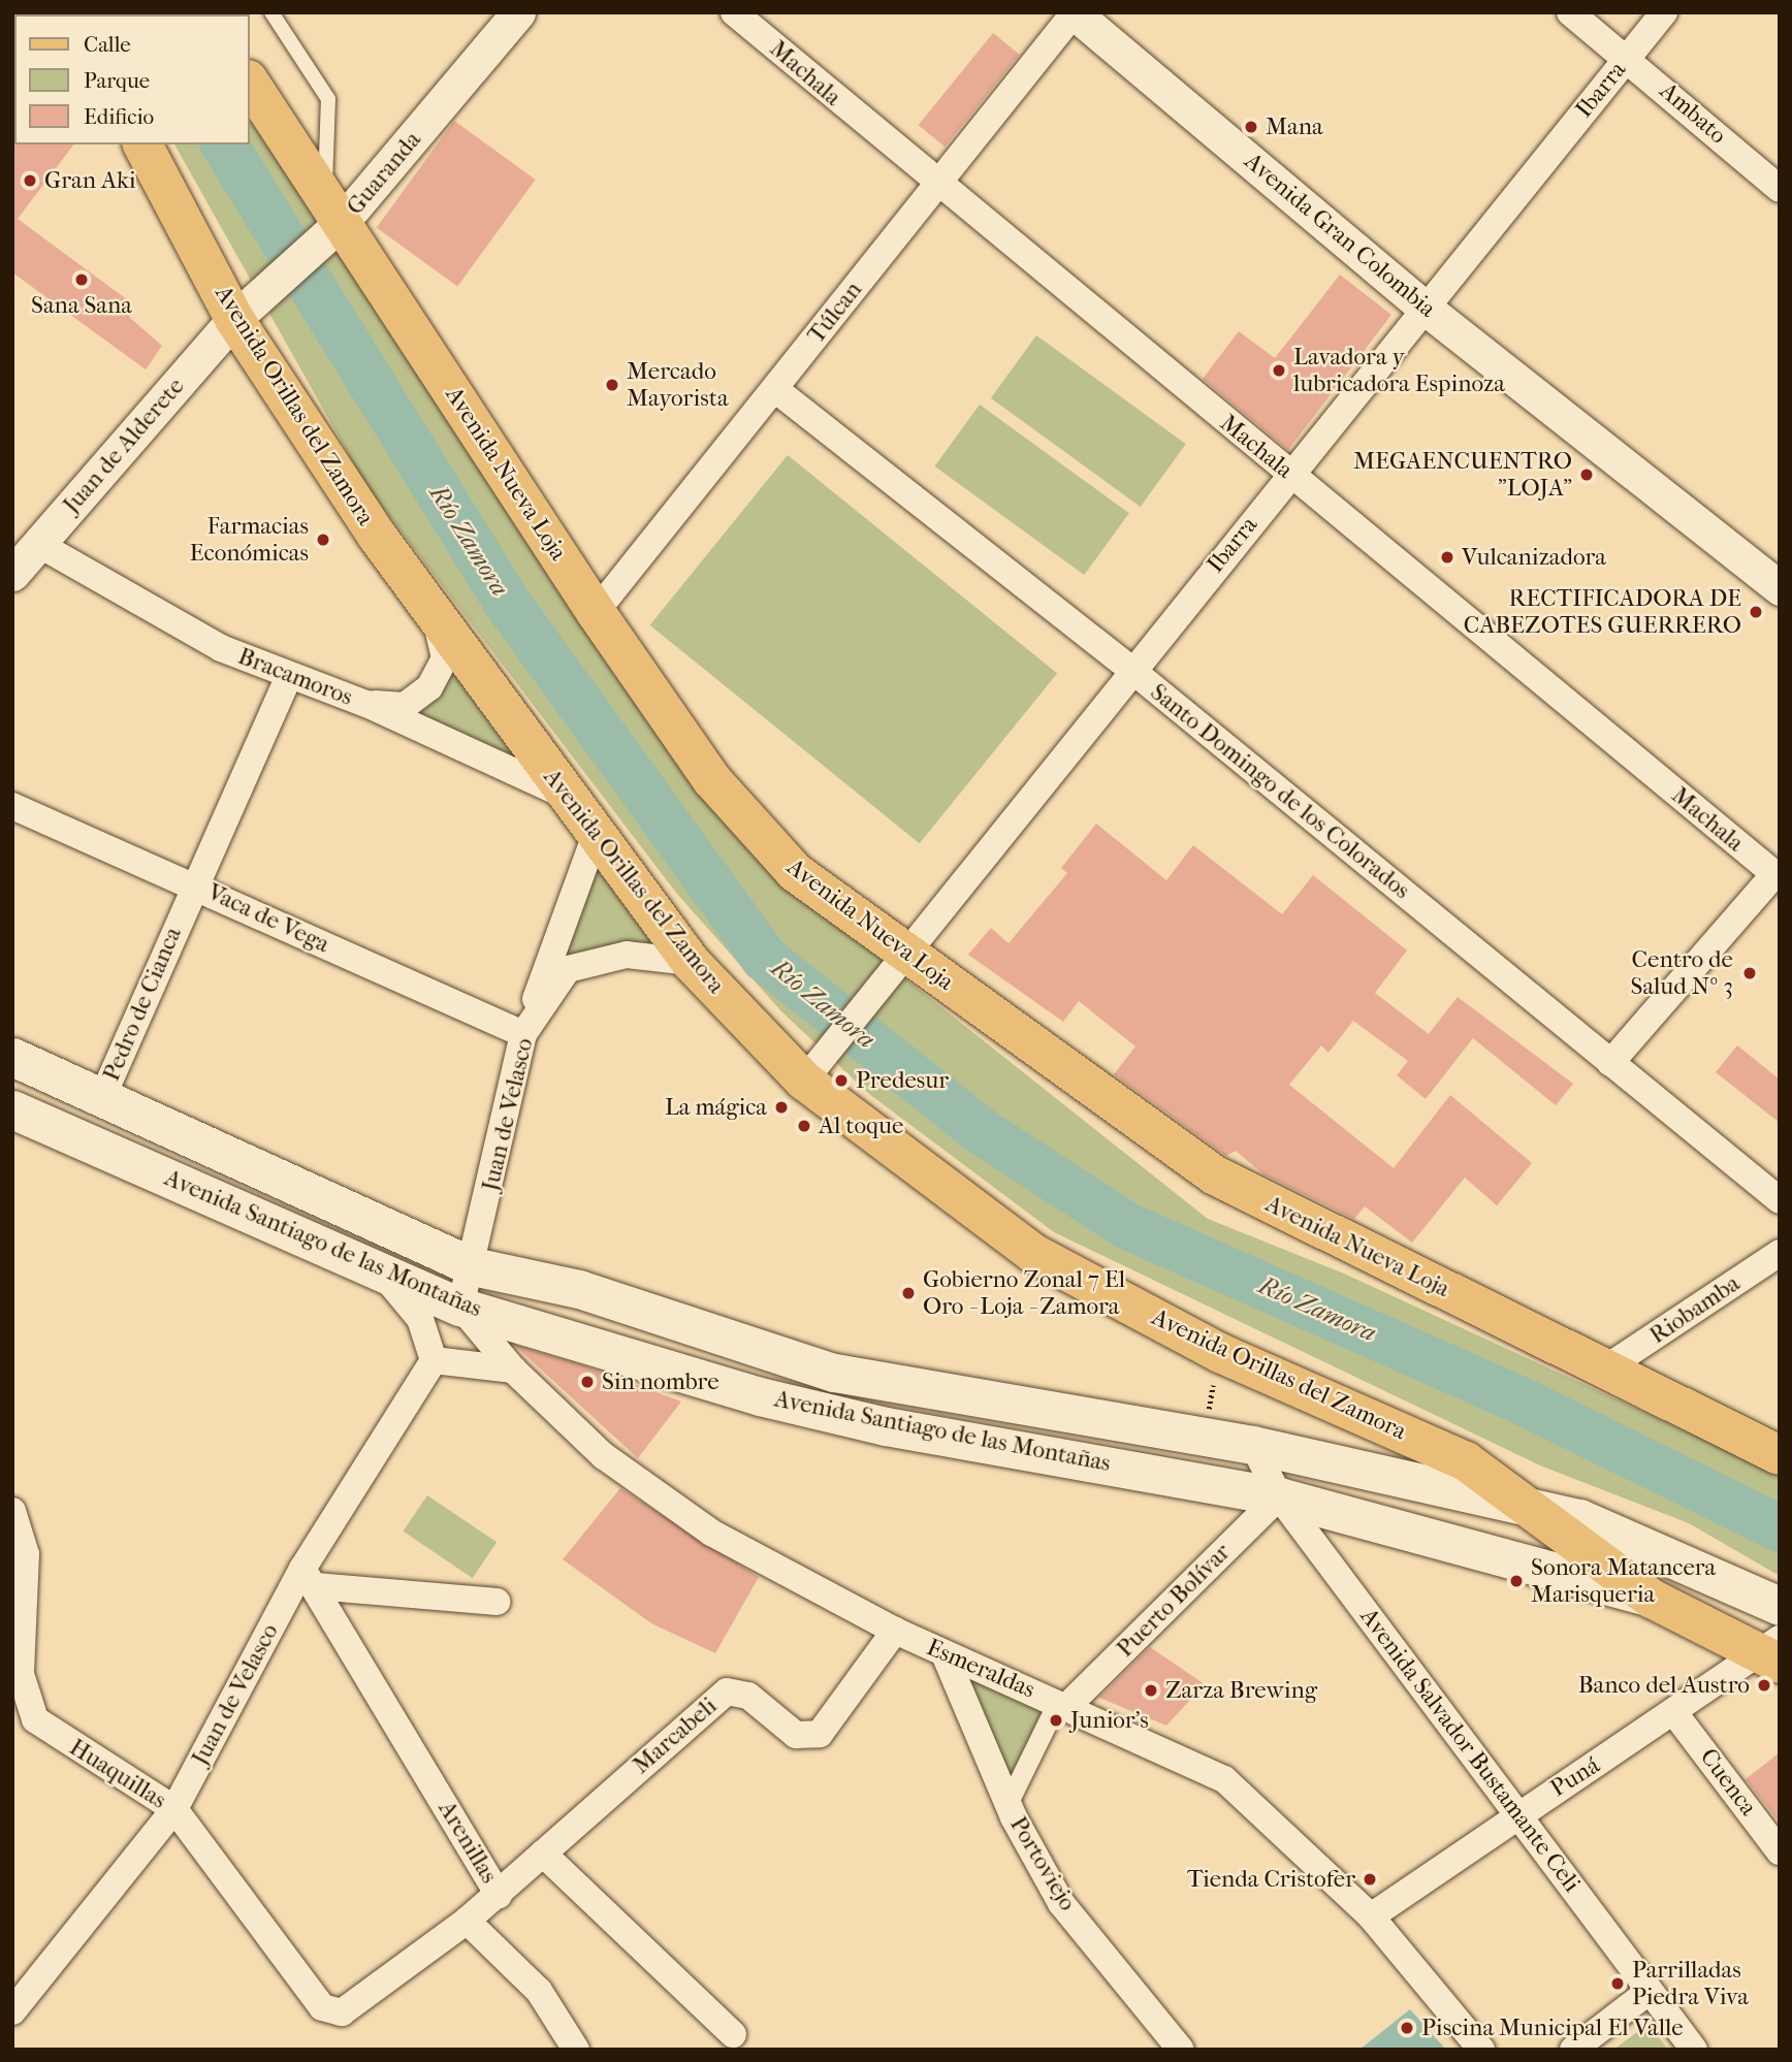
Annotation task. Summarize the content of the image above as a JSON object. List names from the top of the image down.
{
  "streets": {
    "main road": ["Avenida Orillas del Zamora", "Avenida Nueva Loja", "Avenida Santiago de las Montañas"],
    "street": [
      "Machala",
      "Ibarra",
      "Ambato",
      "Guaranda",
      "Avenida Gran Colombia",
      "Túlcan",
      "Juan de Alderete",
      "Bracamoros",
      "Santo Domingo de los Colorados",
      "Vaca de Vega",
      "Pedro de Cianca",
      "Juan de Velasco",
      "Riobamba",
      "Puerto Bolívar",
      "Esmeraldas",
      "Marcabeli",
      "Avenida Salvador Bustamante Celi",
      "Huaquillas",
      "Puná",
      "Cuenca",
      "Arenillas",
      "Portoviejo"
    ]
  },
  "crossings": [
    ["Machala", "Ibarra"],
    ["Machala", "Túlcan"],
    ["Ibarra", "Ambato"],
    ["Ibarra", "Avenida Gran Colombia"],
    ["Ibarra", "Avenida Orillas del Zamora"],
    ["Ibarra", "Avenida Nueva Loja"],
    ["Ibarra", "Santo Domingo de los Colorados"],
    ["Guaranda", "Avenida Orillas del Zamora"],
    ["Guaranda", "Juan de Alderete"],
    ["Guaranda", "Avenida Nueva Loja"],
    ["Avenida Gran Colombia", "Túlcan"],
    ["Túlcan", "Avenida Nueva Loja"],
    ["Túlcan", "Santo Domingo de los Colorados"],
    ["Avenida Orillas del Zamora", "Juan de Alderete"],
    ["Avenida Orillas del Zamora", "Bracamoros"],
    ["Avenida Orillas del Zamora", "Juan de Velasco"],
    ["Avenida Orillas del Zamora", "Avenida Santiago de las Montañas"],
    ["Avenida Orillas del Zamora", "Puná"],
    ["Juan de Alderete", "Bracamoros"],
    ["Avenida Nueva Loja", "Riobamba"],
    ["Bracamoros", "Pedro de Cianca"],
    ["Vaca de Vega", "Pedro de Cianca"],
    ["Vaca de Vega", "Juan de Velasco"],
    ["Pedro de Cianca", "Avenida Santiago de las Montañas"],
    ["Juan de Velasco", "Avenida Santiago de las Montañas"],
    ["Juan de Velasco", "Esmeraldas"],
    ["Juan de Velasco", "Huaquillas"],
    ["Juan de Velasco", "Arenillas"],
    ["Avenida Santiago de las Montañas", "Puerto Bolívar"],
    ["Avenida Santiago de las Montañas", "Esmeraldas"],
    ["Avenida Santiago de las Montañas", "Avenida Salvador Bustamante Celi"],
    ["Puerto Bolívar", "Esmeraldas"],
    ["Puerto Bolívar", "Avenida Salvador Bustamante Celi"],
    ["Esmeraldas", "Marcabeli"],
    ["Esmeraldas", "Puná"],
    ["Esmeraldas", "Portoviejo"],
    ["Marcabeli", "Arenillas"],
    ["Avenida Salvador Bustamante Celi", "Puná"],
    ["Puná", "Cuenca"]
  ],
  "water": ["Río Zamora"],
  "places": [
    "Mana",
    "Gran Aki",
    "Sana Sana",
    "Lavadora y lubricadora Espinoza",
    "Mercado Mayorista",
    "MEGAENCUENTRO \"LOJA\"",
    "Farmacias Económicas",
    "Vulcanizadora",
    "RECTIFICADORA DE CABEZOTES GUERRERO",
    "Centro de Salud Nº 3",
    "Predesur",
    "La mágica",
    "Al toque",
    "Gobierno Zonal 7 El Oro - Loja - Zamora",
    "Sin nombre",
    "Sonora Matancera Marisqueria",
    "Banco del Austro",
    "Zarza Brewing",
    "Junior's",
    "Tienda Cristofer",
    "Parrilladas Piedra Viva",
    "Piscina Municipal El Valle"
  ],
  "legend": ["Calle", "Parque", "Edificio"]
}
